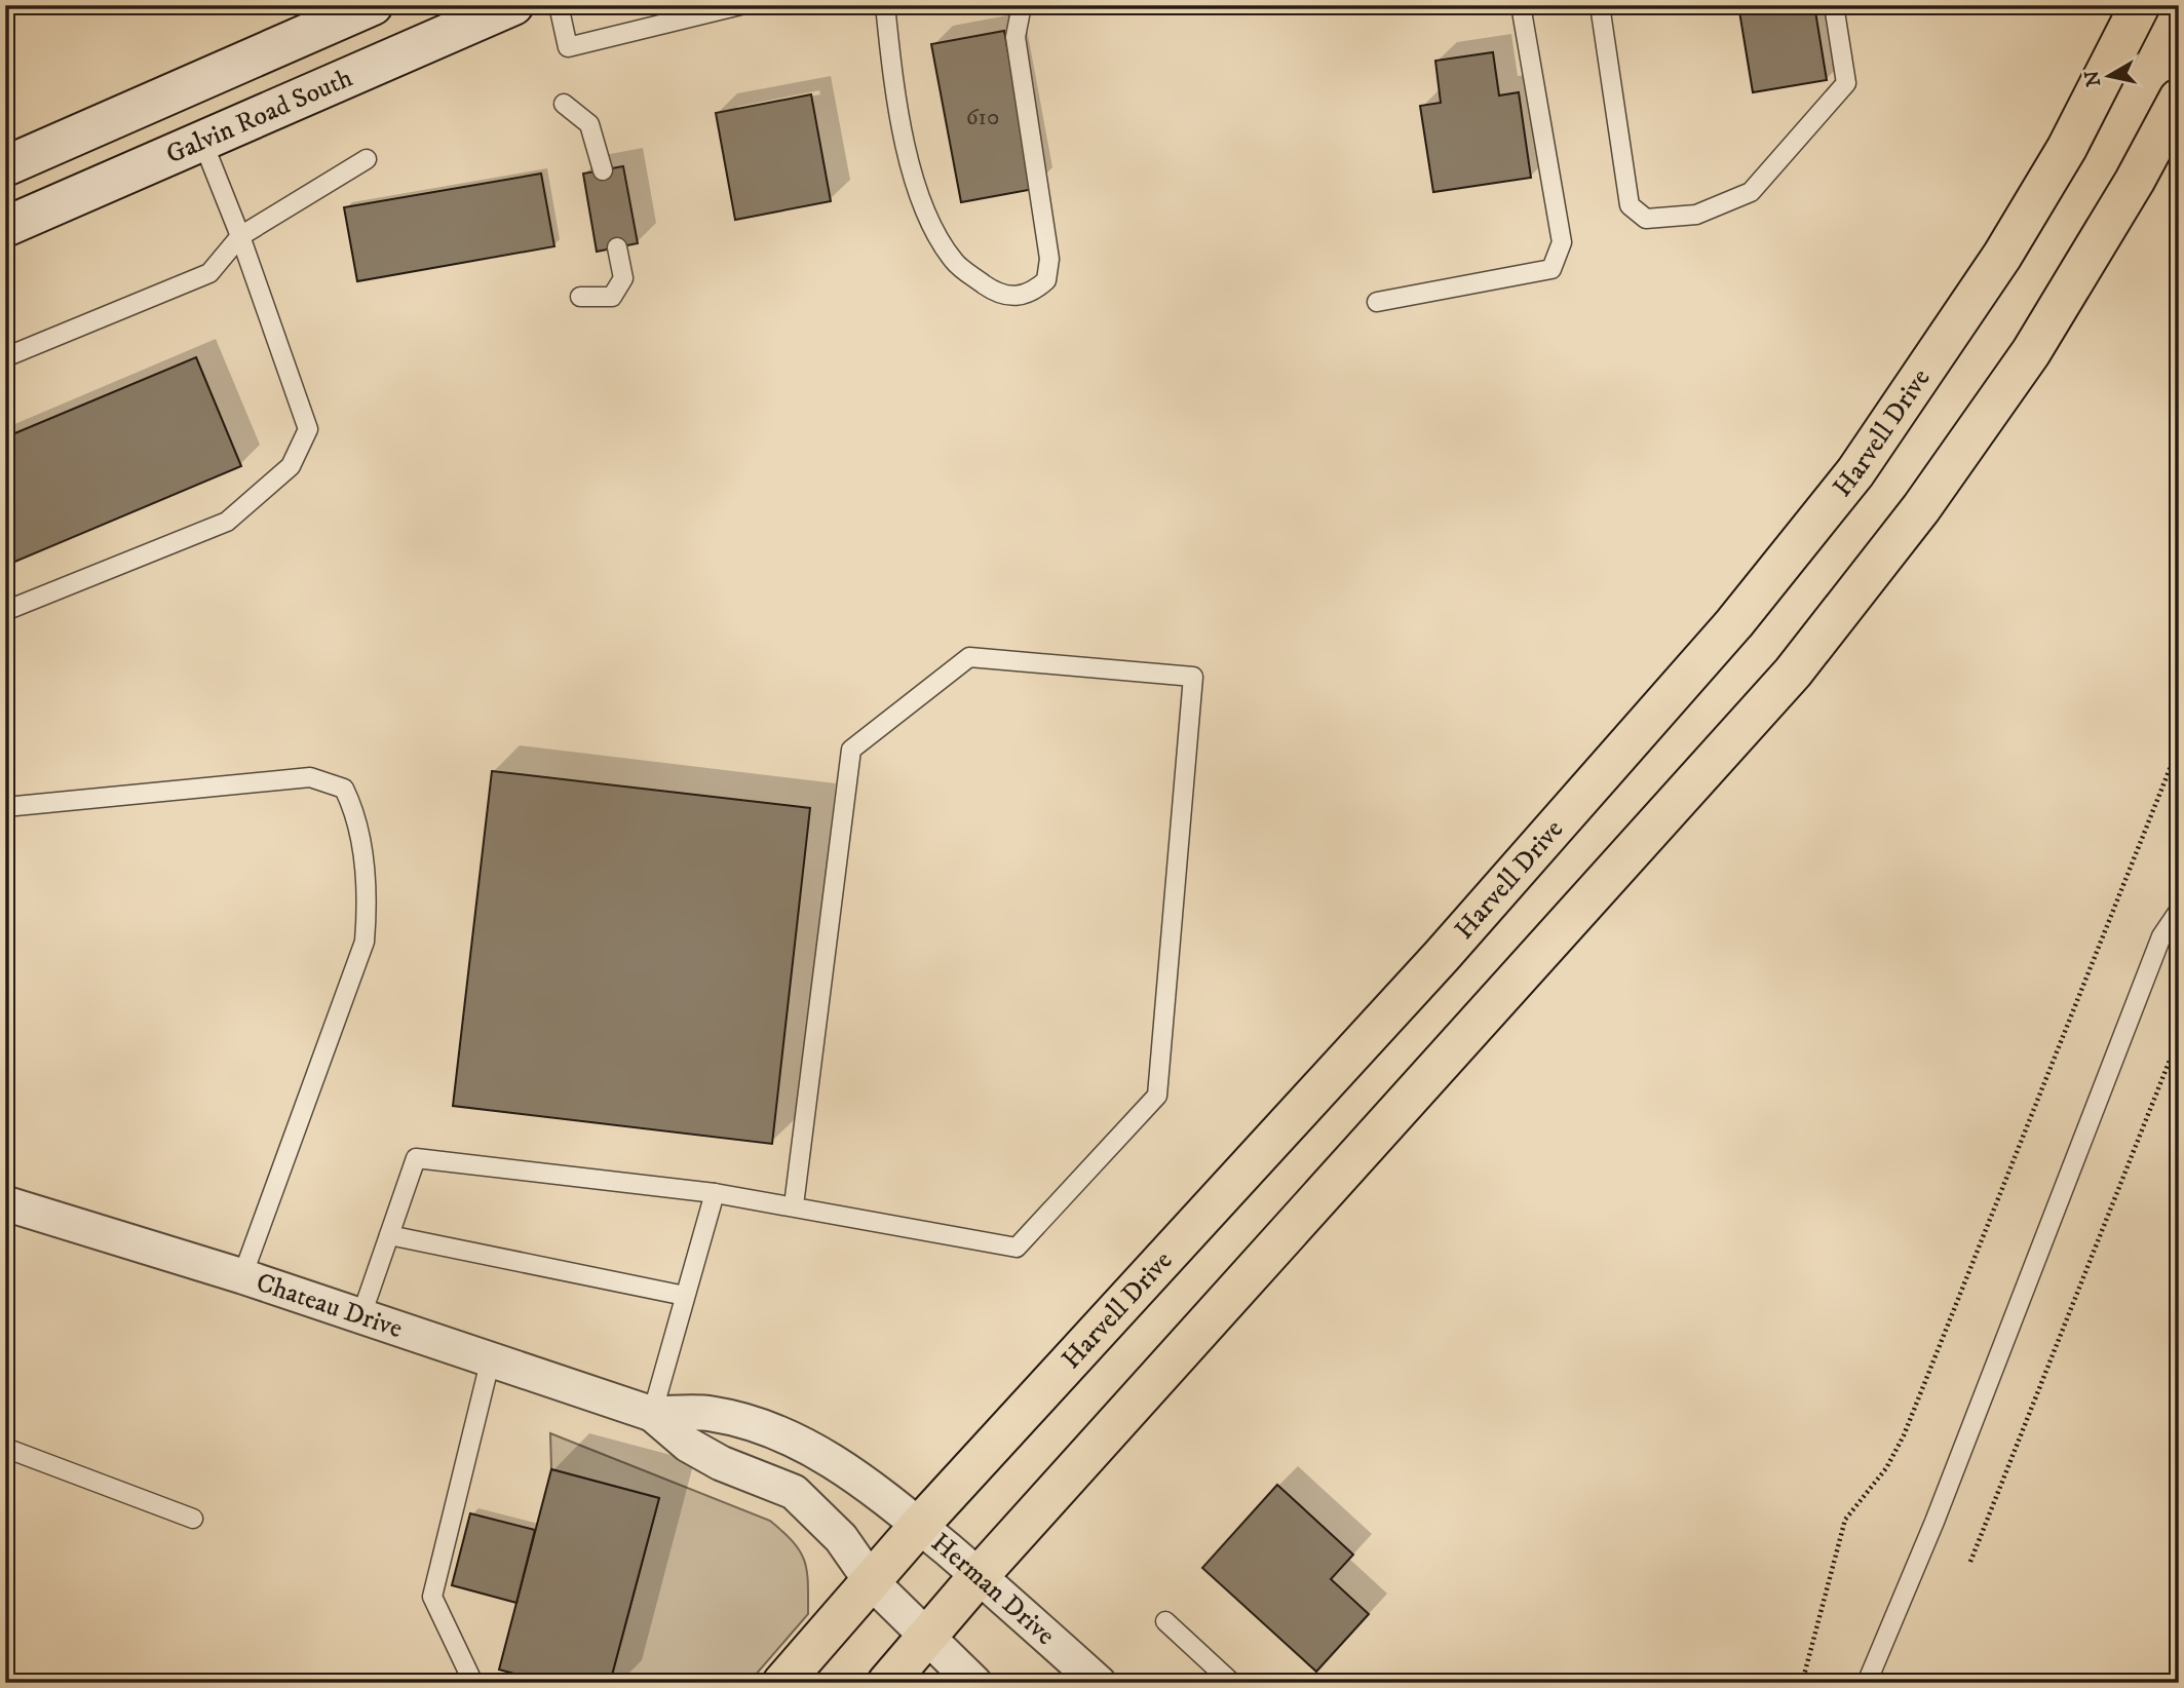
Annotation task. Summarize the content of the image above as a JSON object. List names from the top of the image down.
{
  "streets": {
    "main road": ["Galvin Road South", "Harvell Drive"],
    "street": ["Chateau Drive", "Herman Drive"]
  },
  "crossings": [
    ["Harvell Drive", "Chateau Drive"],
    ["Harvell Drive", "Herman Drive"],
    ["Chateau Drive", "Herman Drive"]
  ],
  "house_numbers": ["610"],
  "north": "left"
}
